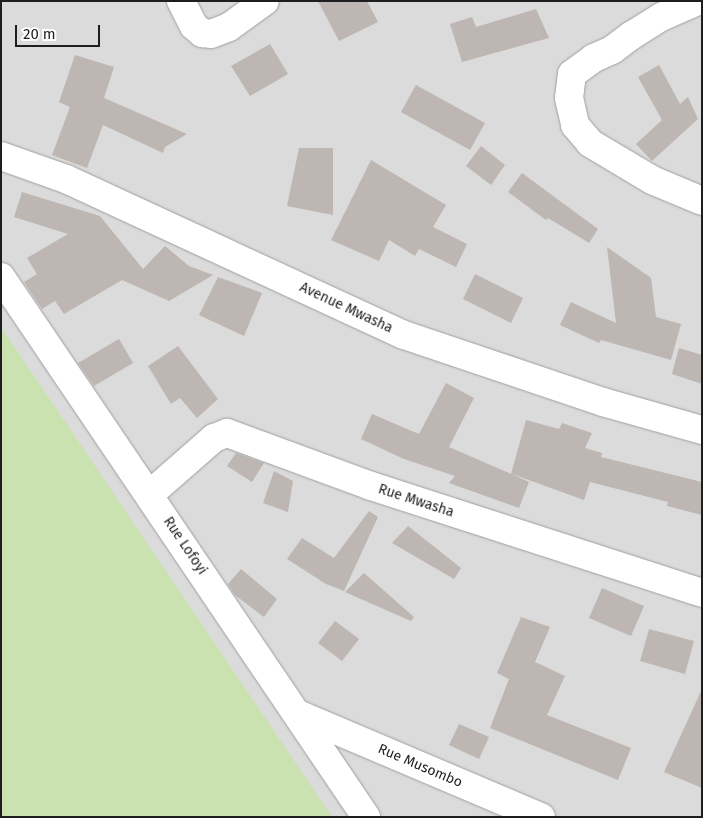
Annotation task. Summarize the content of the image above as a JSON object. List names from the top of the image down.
{
  "streets": {
    "street": [
      "Avenue Mwasha",
      "Rue Mwasha",
      "Rue Lofoyi",
      "Rue Musombo"
    ]
  },
  "crossings": [
    ["Rue Mwasha", "Rue Lofoyi"],
    ["Rue Lofoyi", "Rue Musombo"]
  ],
  "scale_bar": "20 m"
}
